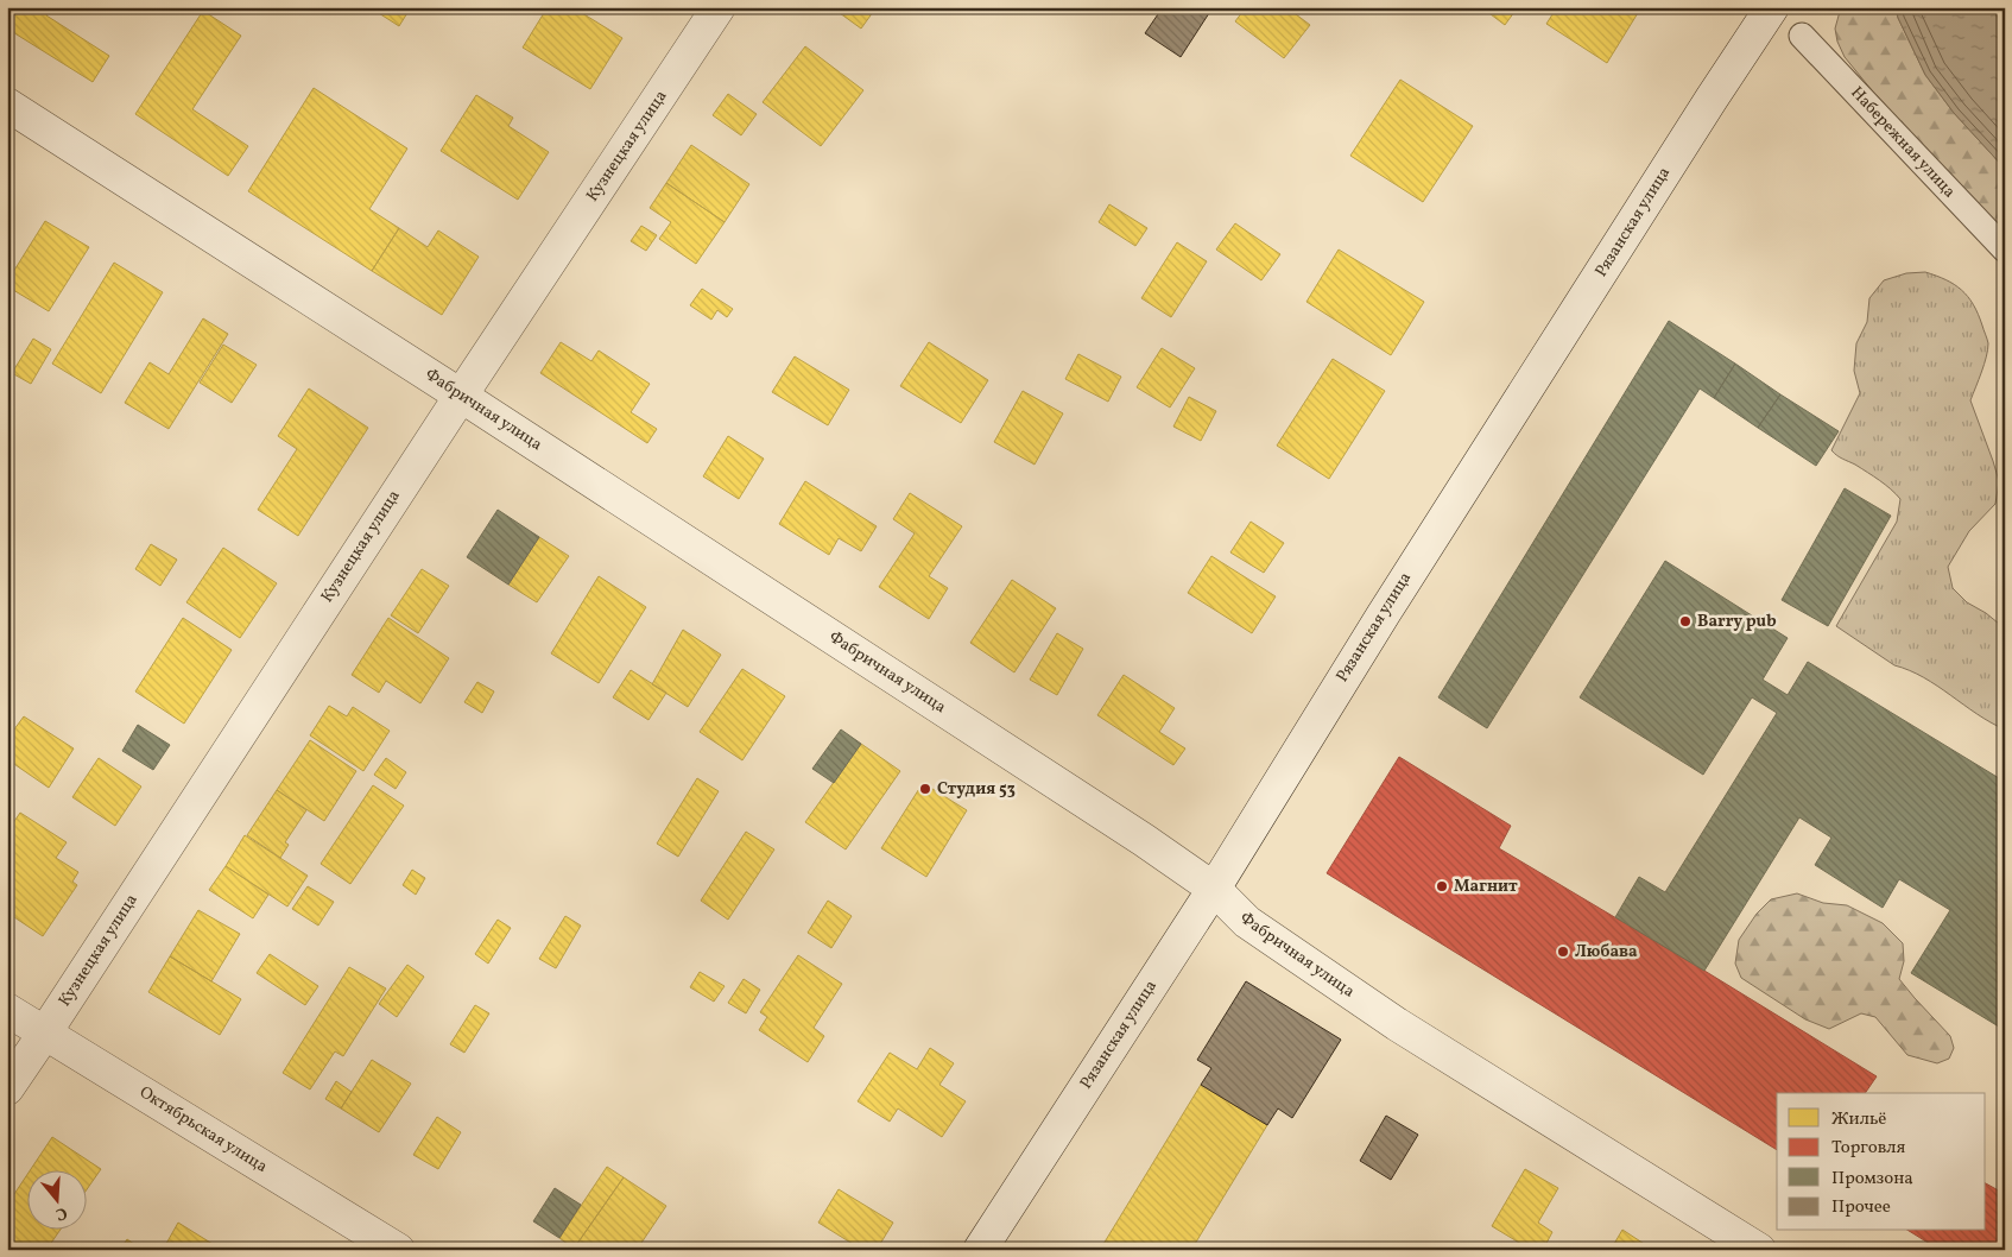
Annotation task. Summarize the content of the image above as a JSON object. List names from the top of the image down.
{
  "streets": {
    "street": [
      "Набережная улица",
      "Кузнецкая улица",
      "Рязанская улица",
      "Фабричная улица",
      "Октябрьская улица"
    ]
  },
  "crossings": [
    ["Кузнецкая улица", "Фабричная улица"],
    ["Кузнецкая улица", "Октябрьская улица"],
    ["Рязанская улица", "Фабричная улица"]
  ],
  "places": [
    "Barry pub",
    "Студия 53",
    "Магнит",
    "Любава"
  ],
  "legend": [
    "Жильё",
    "Торговля",
    "Промзона",
    "Прочее"
  ],
  "north": "bottom"
}
